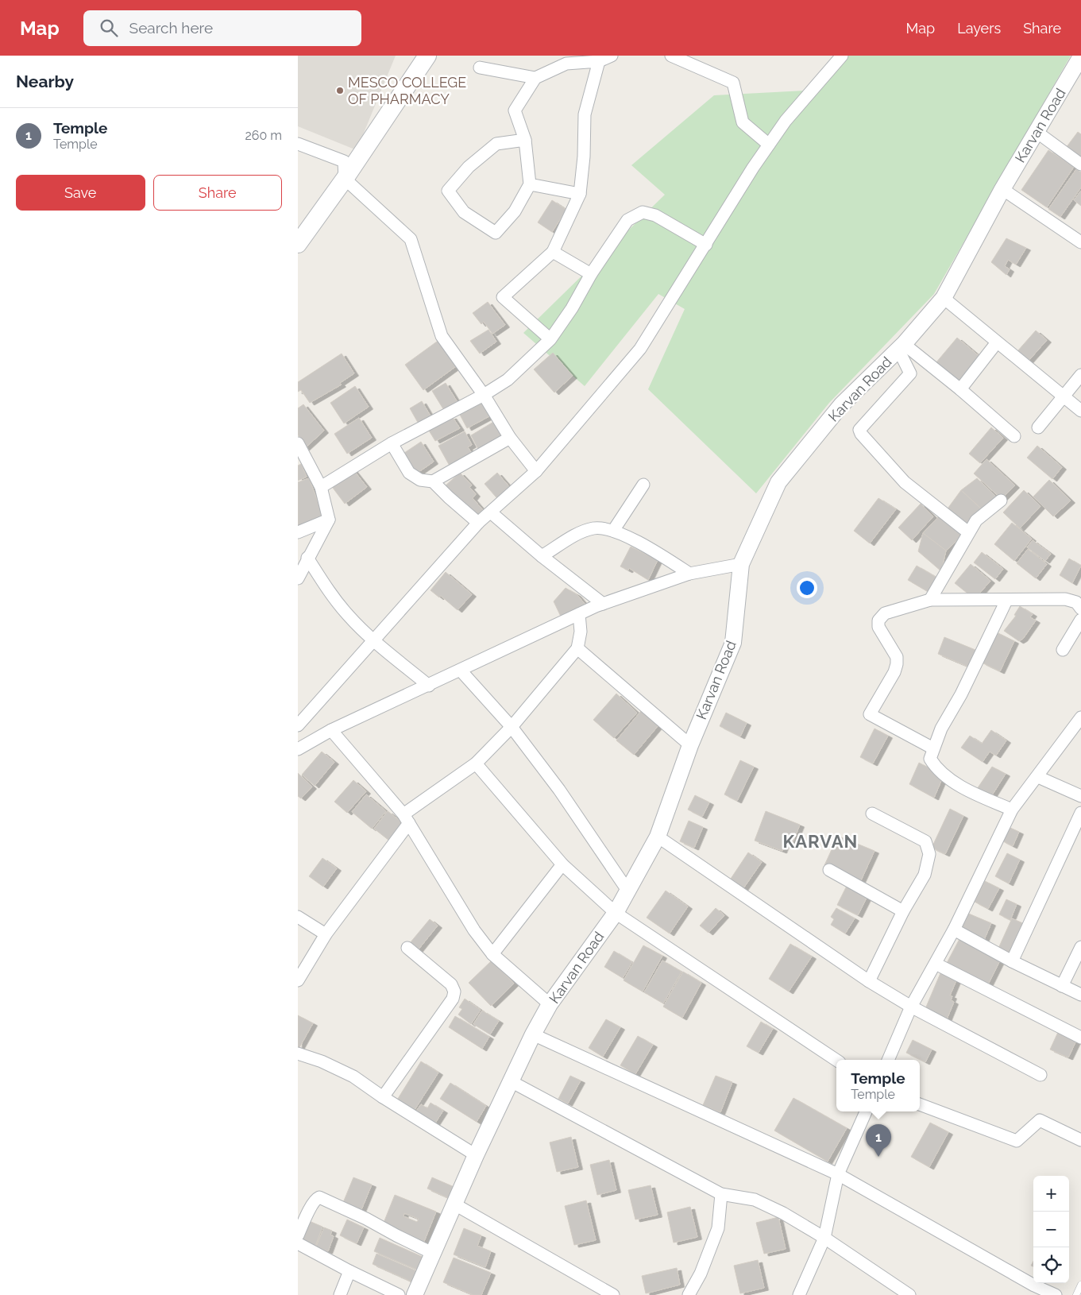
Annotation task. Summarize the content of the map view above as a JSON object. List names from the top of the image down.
{
  "streets": {
    "street": ["Karvan Road"]
  },
  "districts": ["KARVAN"],
  "places": ["MESCO COLLEGE OF PHARMACY"],
  "page": {
    "header": "Map",
    "search": "Search here",
    "nav": ["Map", "Layers", "Share"],
    "heading": "Nearby",
    "list": [
      {
        "mark": "1",
        "name": "Temple",
        "note": "Temple",
        "value": "260 m"
      }
    ],
    "buttons": ["Save", "Share"],
    "popup": ["Temple", "Temple"],
    "pins": "1",
    "map_buttons": ["+", "−"]
  }
}
